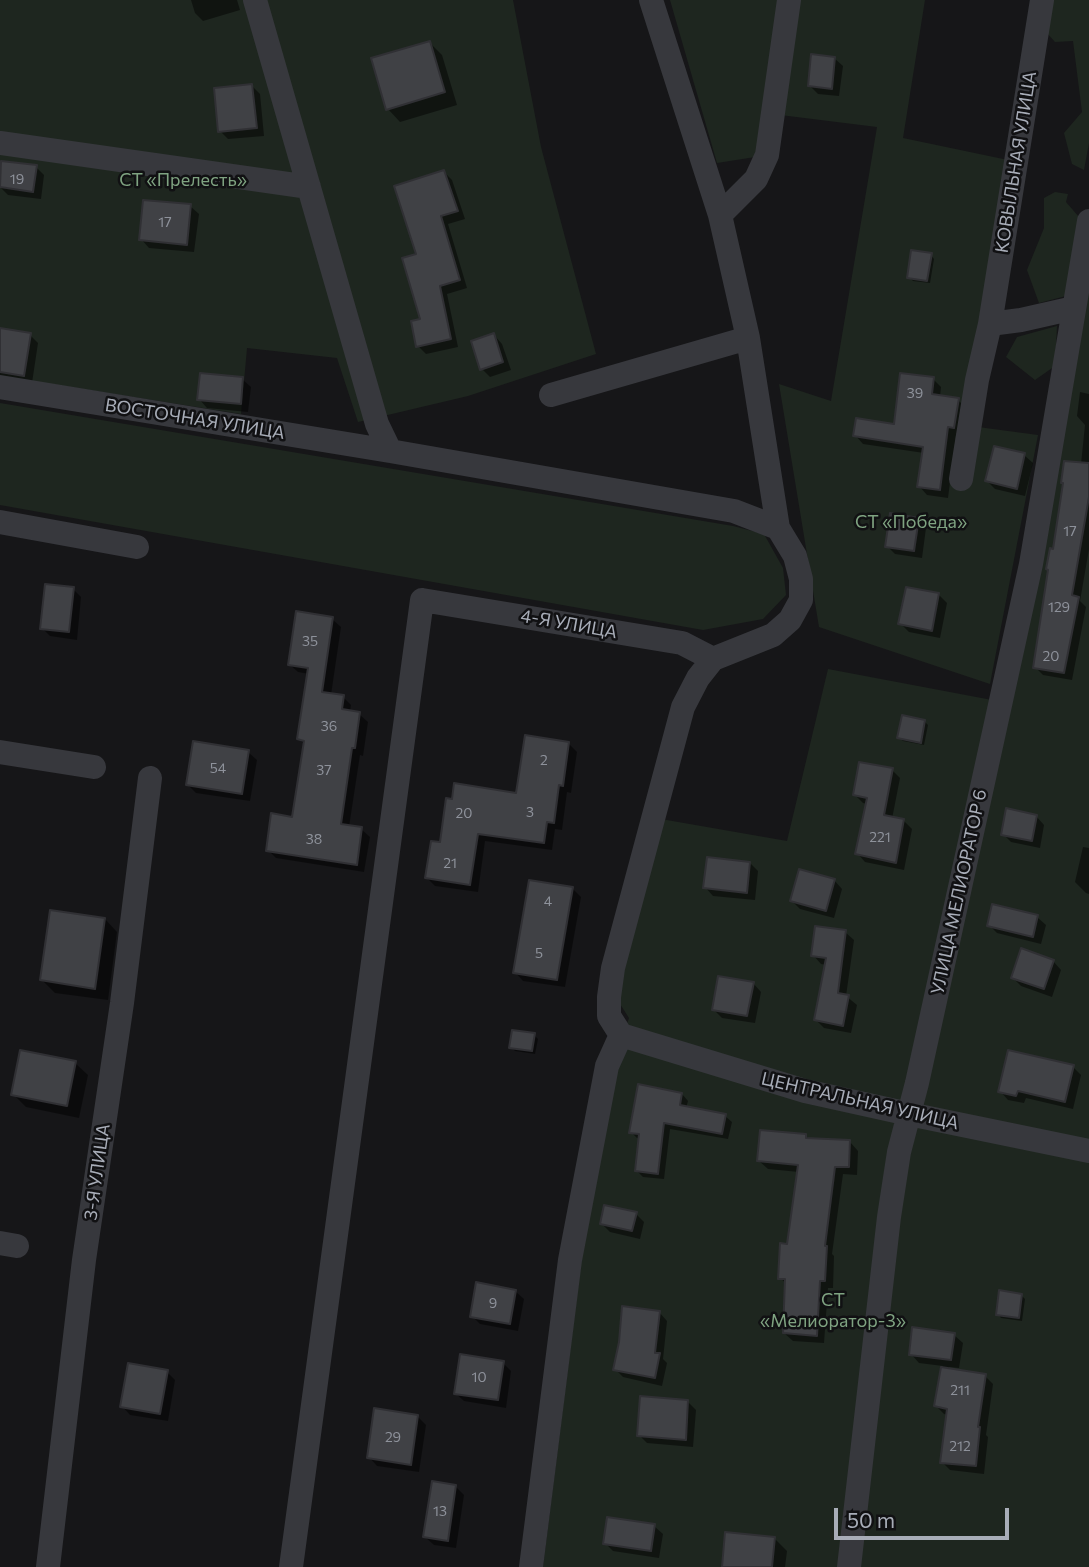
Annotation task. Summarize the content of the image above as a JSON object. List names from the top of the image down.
{
  "streets": {
    "street": [
      "КОВЫЛЬНАЯ УЛИЦА",
      "ВОСТОЧНАЯ УЛИЦА",
      "4-Я УЛИЦА",
      "УЛИЦА МЕЛИОРАТОР 6",
      "ЦЕНТРАЛЬНАЯ УЛИЦА",
      "3-Я УЛИЦА"
    ]
  },
  "crossings": [
    ["УЛИЦА МЕЛИОРАТОР 6", "ЦЕНТРАЛЬНАЯ УЛИЦА"]
  ],
  "parks": ["СТ «Прелесть»", "СТ «Победа»", "СТ «Мелиоратор-3»"],
  "house_numbers": [
    "19",
    "17",
    "39",
    "17",
    "129",
    "35",
    "20",
    "36",
    "2",
    "54",
    "37",
    "3",
    "20",
    "221",
    "38",
    "21",
    "4",
    "5",
    "9",
    "10",
    "211",
    "29",
    "212",
    "13"
  ],
  "scale_bar": "50 m"
}
